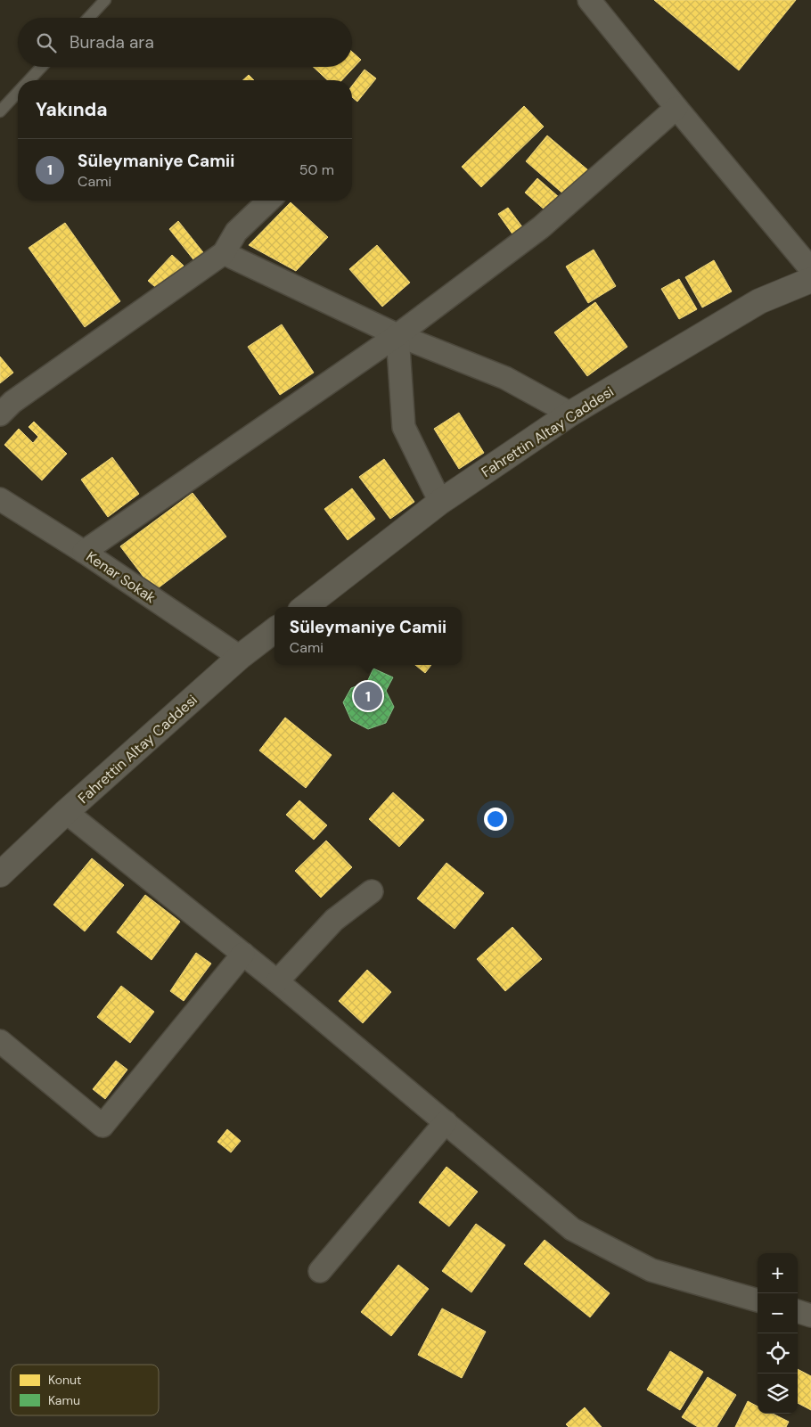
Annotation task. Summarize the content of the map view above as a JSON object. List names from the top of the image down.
{
  "streets": {
    "street": ["Fahrettin Altay Caddesi", "Kenar Sokak"]
  },
  "crossings": [
    ["Fahrettin Altay Caddesi", "Kenar Sokak"]
  ],
  "legend": ["Konut", "Kamu"],
  "page": {
    "search": "Burada ara",
    "heading": "Yakında",
    "list": [
      {
        "mark": "1",
        "name": "Süleymaniye Camii",
        "note": "Cami",
        "value": "50 m"
      }
    ],
    "popup": ["Süleymaniye Camii", "Cami"],
    "pins": "1",
    "map_buttons": ["+", "−"]
  }
}
